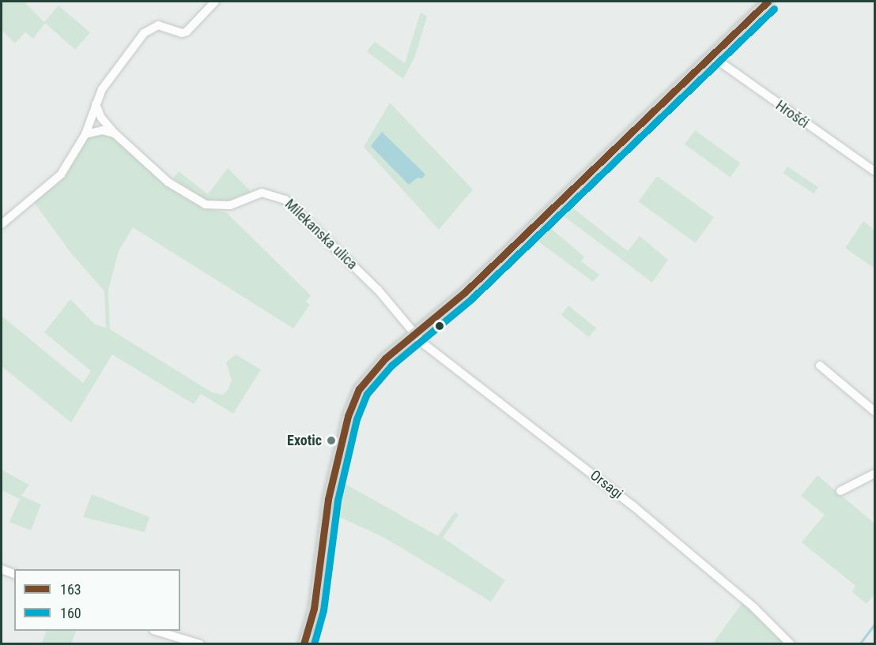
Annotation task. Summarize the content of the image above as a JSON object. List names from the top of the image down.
{
  "streets": {
    "street": ["Hrošći", "Milekanska ulica", "Orsagi"]
  },
  "crossings": [
    ["Milekanska ulica", "Orsagi"]
  ],
  "places": ["Exotic"],
  "lines": ["transit line 163", "transit line 160"],
  "legend": ["163", "160"]
}
